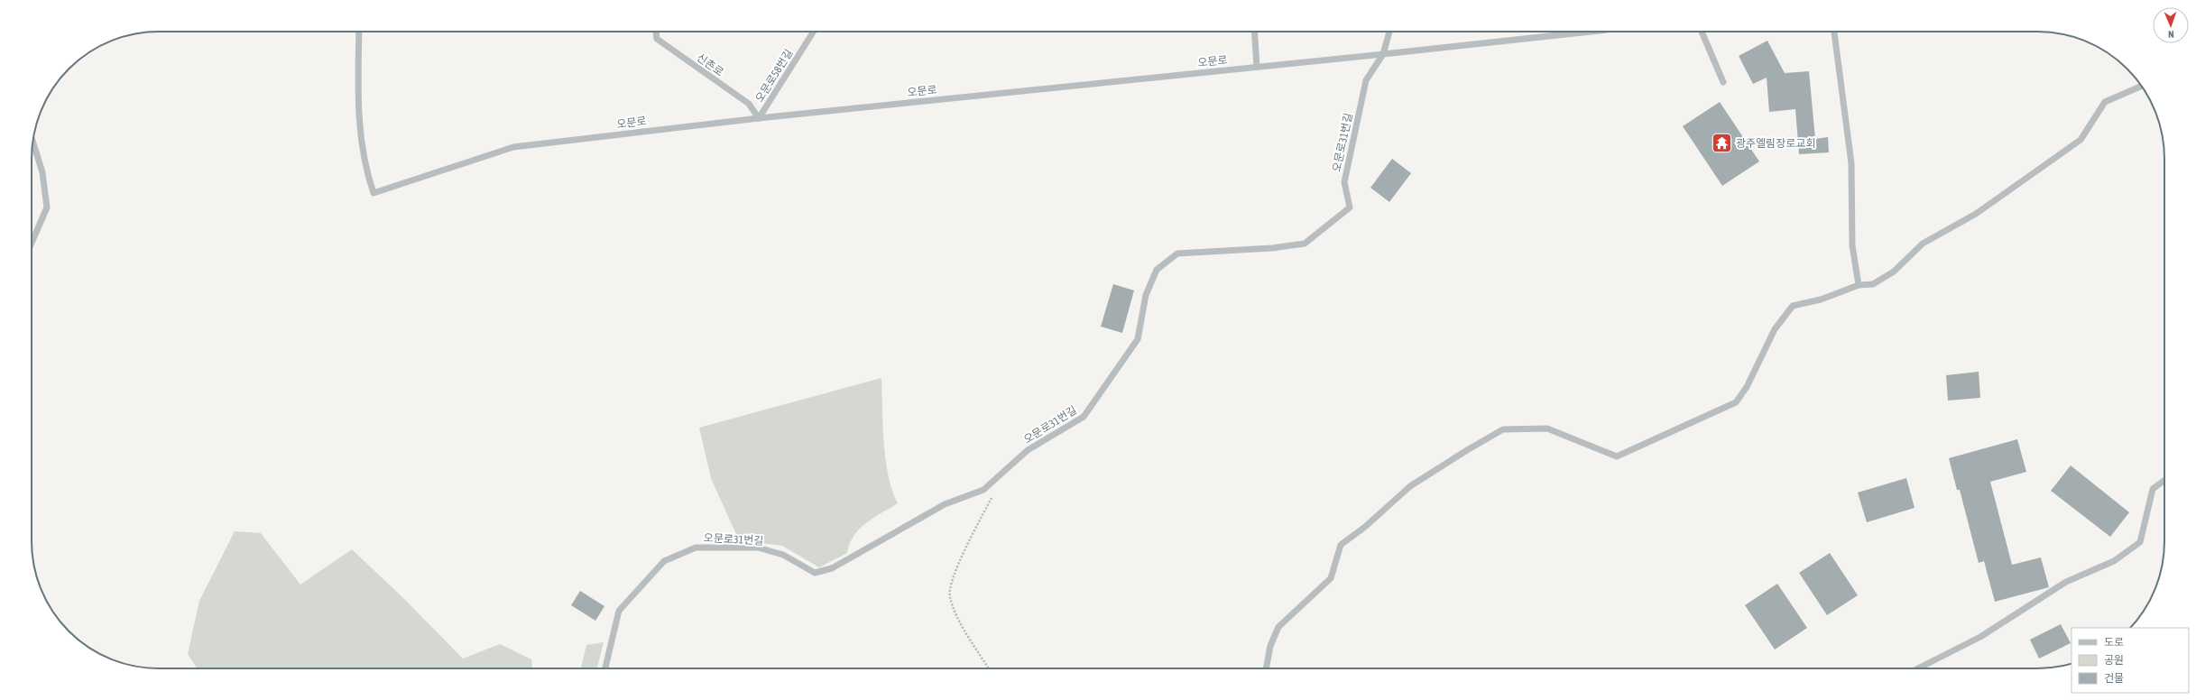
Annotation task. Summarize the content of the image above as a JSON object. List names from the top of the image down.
{
  "streets": {
    "street": [
      "오문로",
      "신촌로",
      "오문로58번길",
      "오문로31번길"
    ]
  },
  "crossings": [
    ["오문로", "신촌로"],
    ["오문로", "오문로58번길"],
    ["오문로", "오문로31번길"],
    ["신촌로", "오문로58번길"]
  ],
  "places": {
    "temple": ["광주엘림장로교회"]
  },
  "legend": ["도로", "공원", "건물"],
  "north": "bottom"
}
